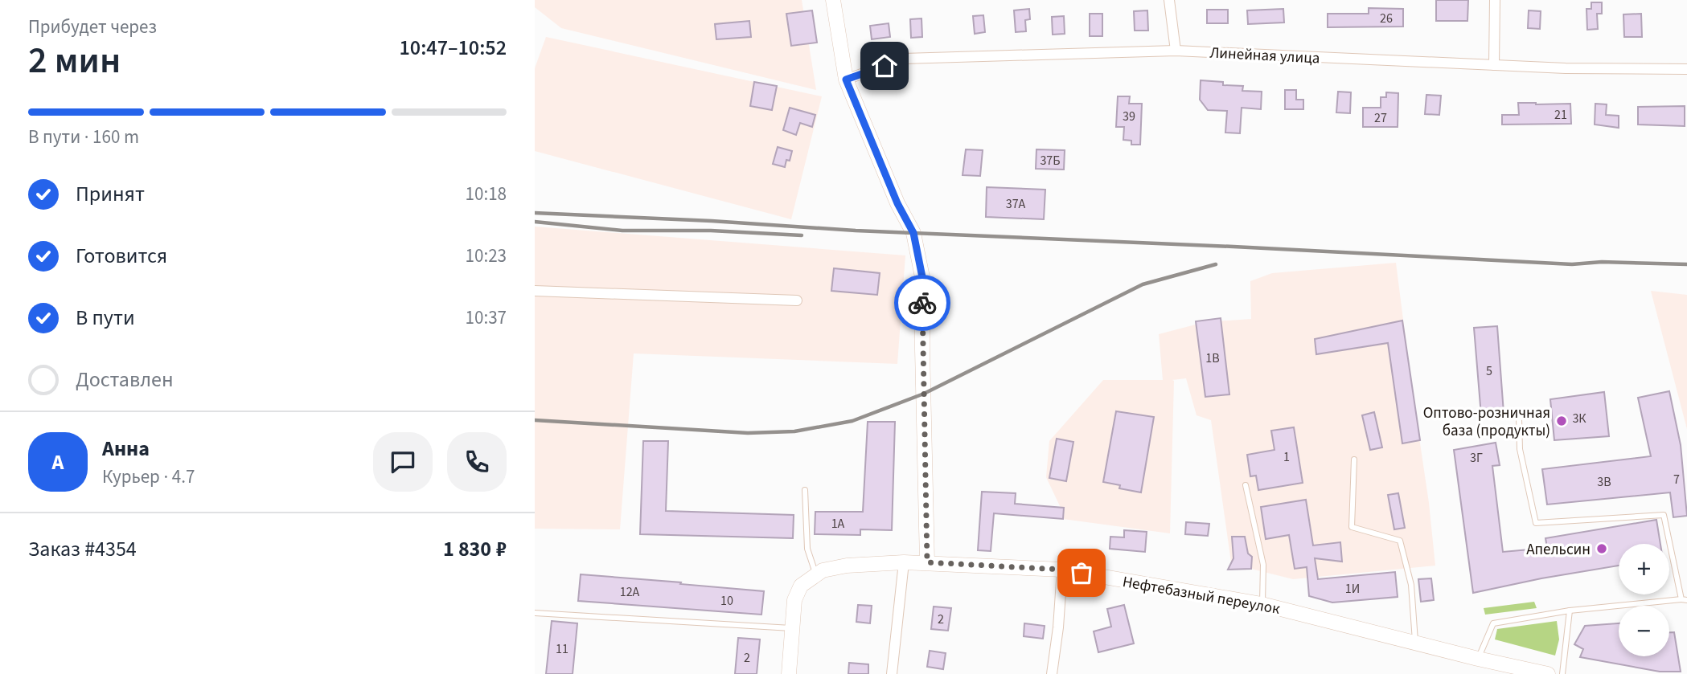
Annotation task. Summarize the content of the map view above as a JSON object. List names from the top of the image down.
{
  "streets": {
    "main road": ["Нефтебазный переулок"],
    "street": ["Линейная улица"]
  },
  "places": ["Оптово-розничная база (продукты)", "Апельсин"],
  "house_numbers": [
    "26",
    "21",
    "39",
    "27",
    "37Б",
    "37А",
    "1В",
    "5",
    "3К",
    "1",
    "3Г",
    "7",
    "3В",
    "1А",
    "1И",
    "12А",
    "10",
    "2",
    "11",
    "2"
  ],
  "page": {
    "heading": ["2 мин", "Прибудет через", "10:47–10:52"],
    "panel": [
      "Анна",
      "Курьер · 4.7",
      "Заказ #4354",
      "1 830 ₽"
    ],
    "bar": "В пути · 160 m",
    "list": [
      ["Принят", "10:18"],
      ["Готовится", "10:23"],
      ["В пути", "10:37"],
      "Доставлен"
    ],
    "round": "А",
    "map_buttons": ["+", "−"]
  }
}
